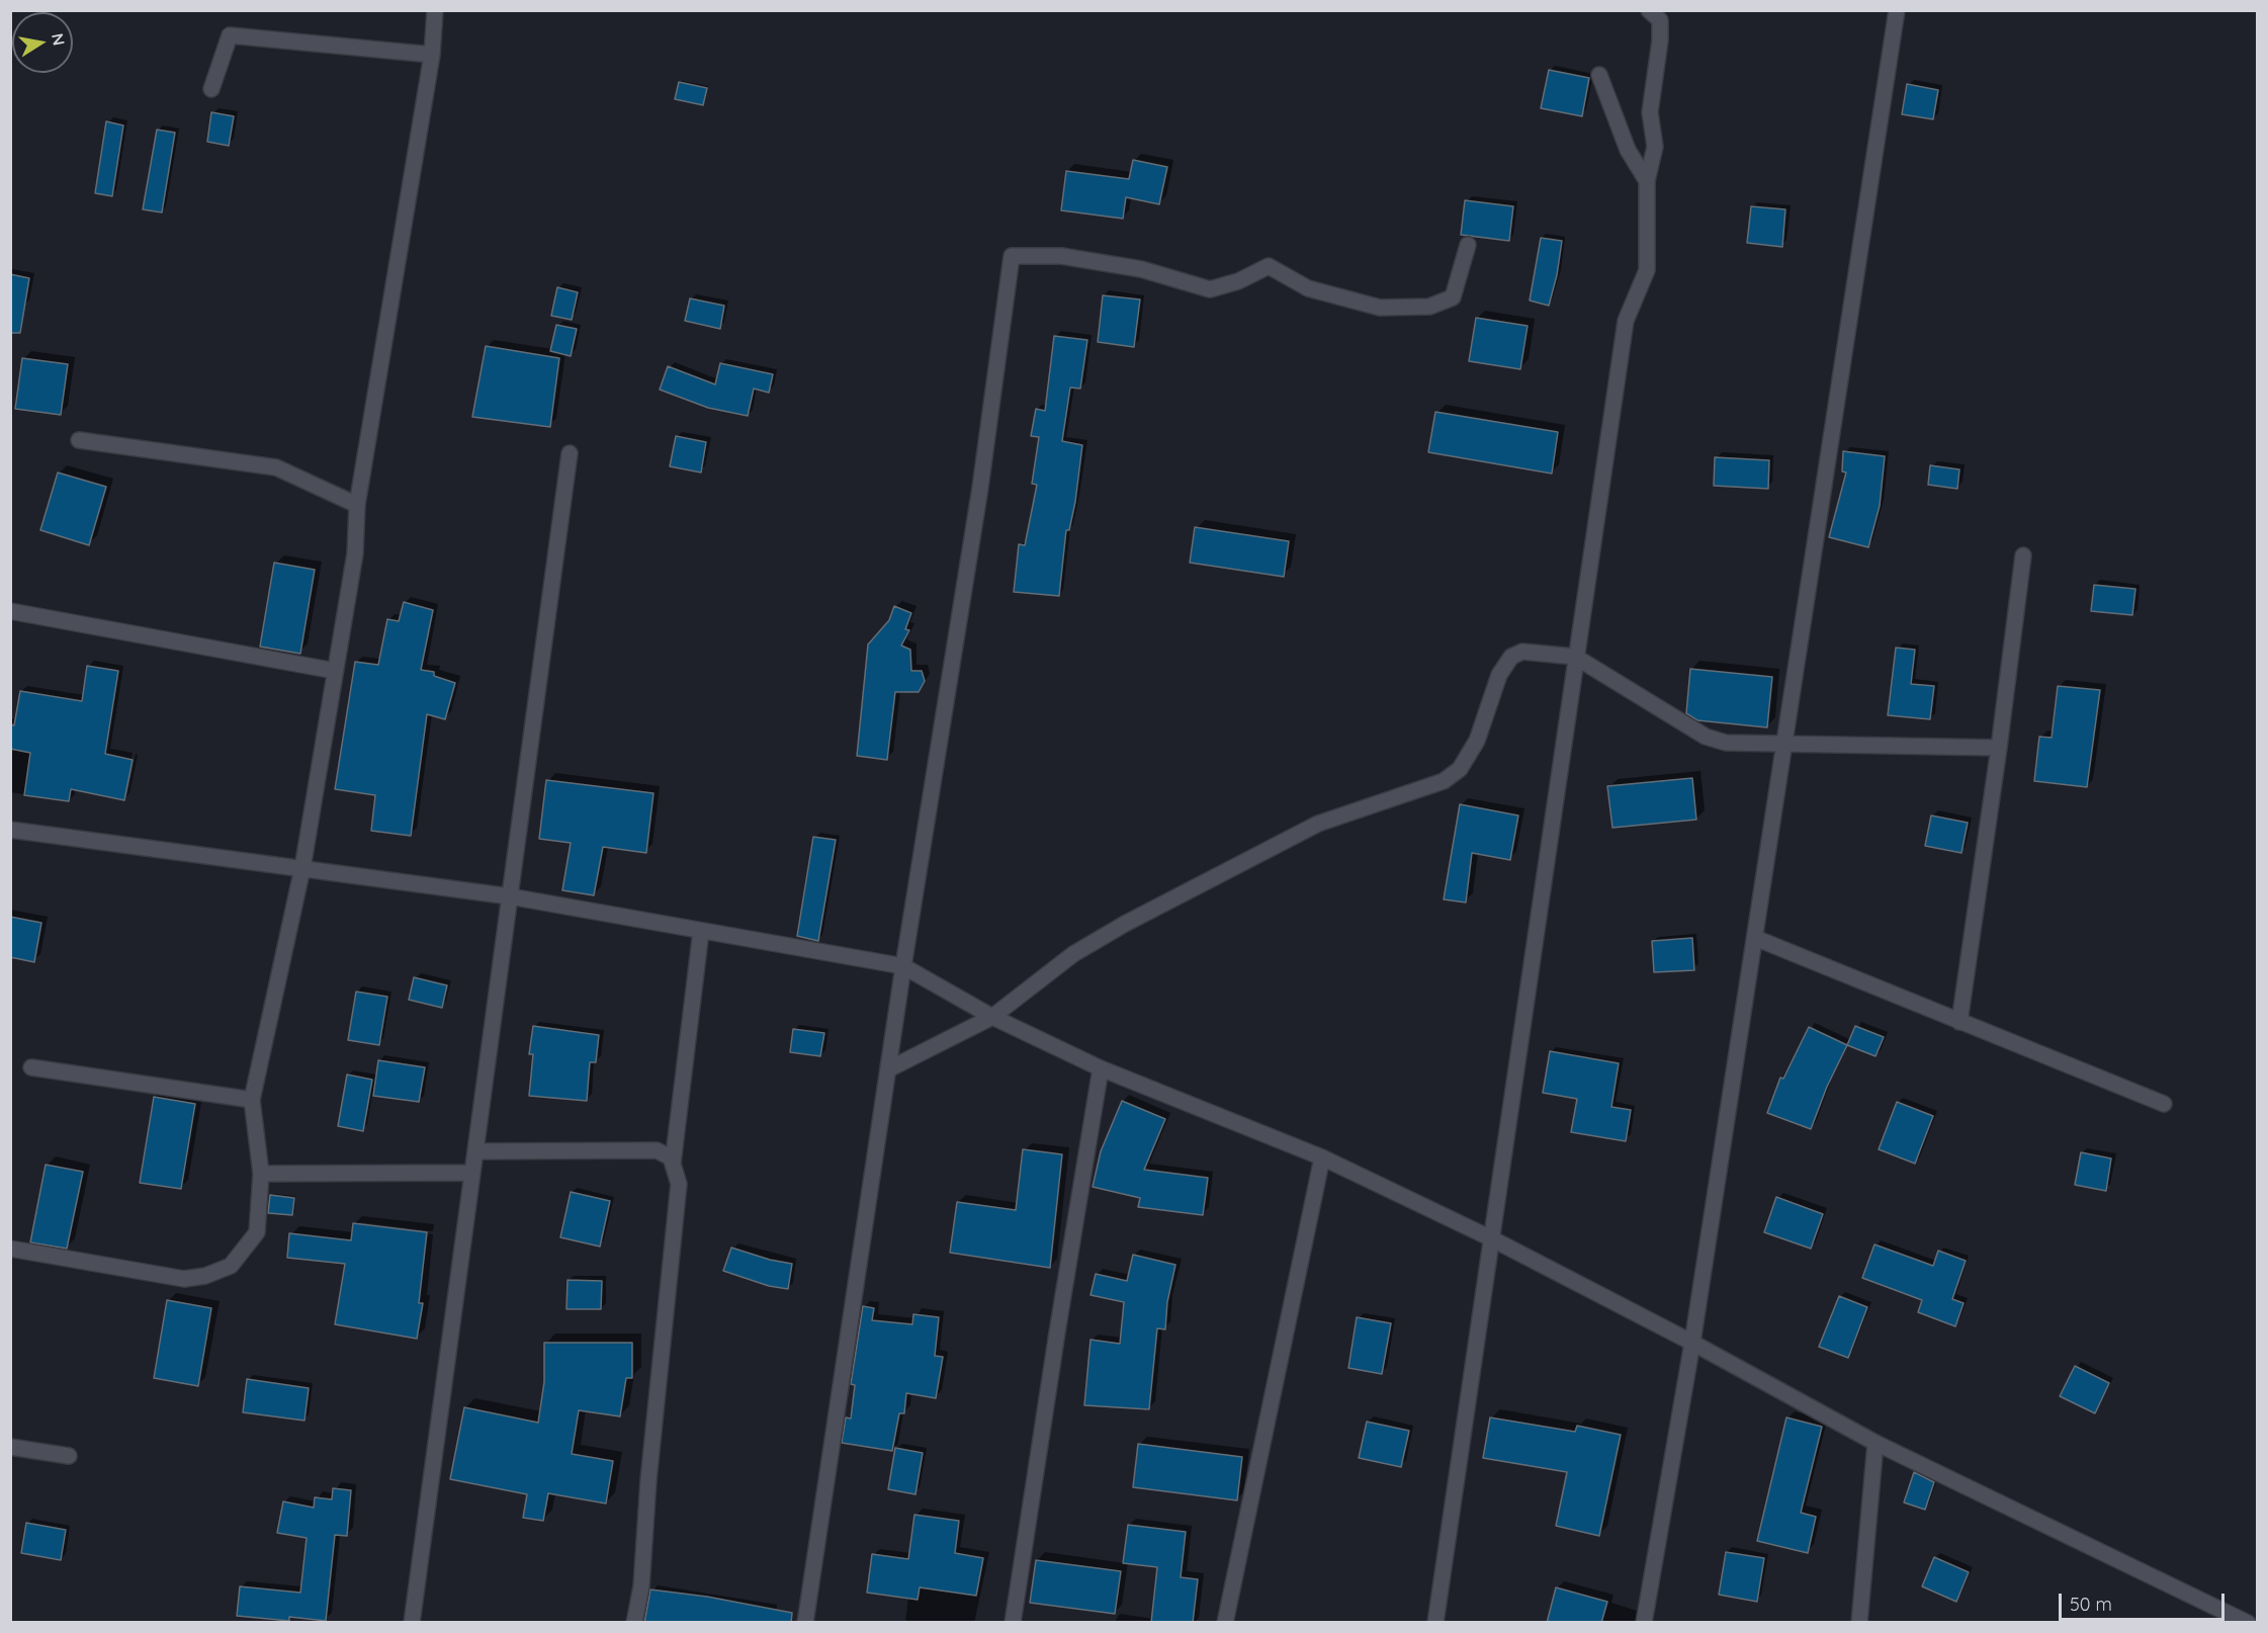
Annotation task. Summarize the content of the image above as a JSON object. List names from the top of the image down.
{
  "scale_bar": "50 m",
  "north": "right"
}
